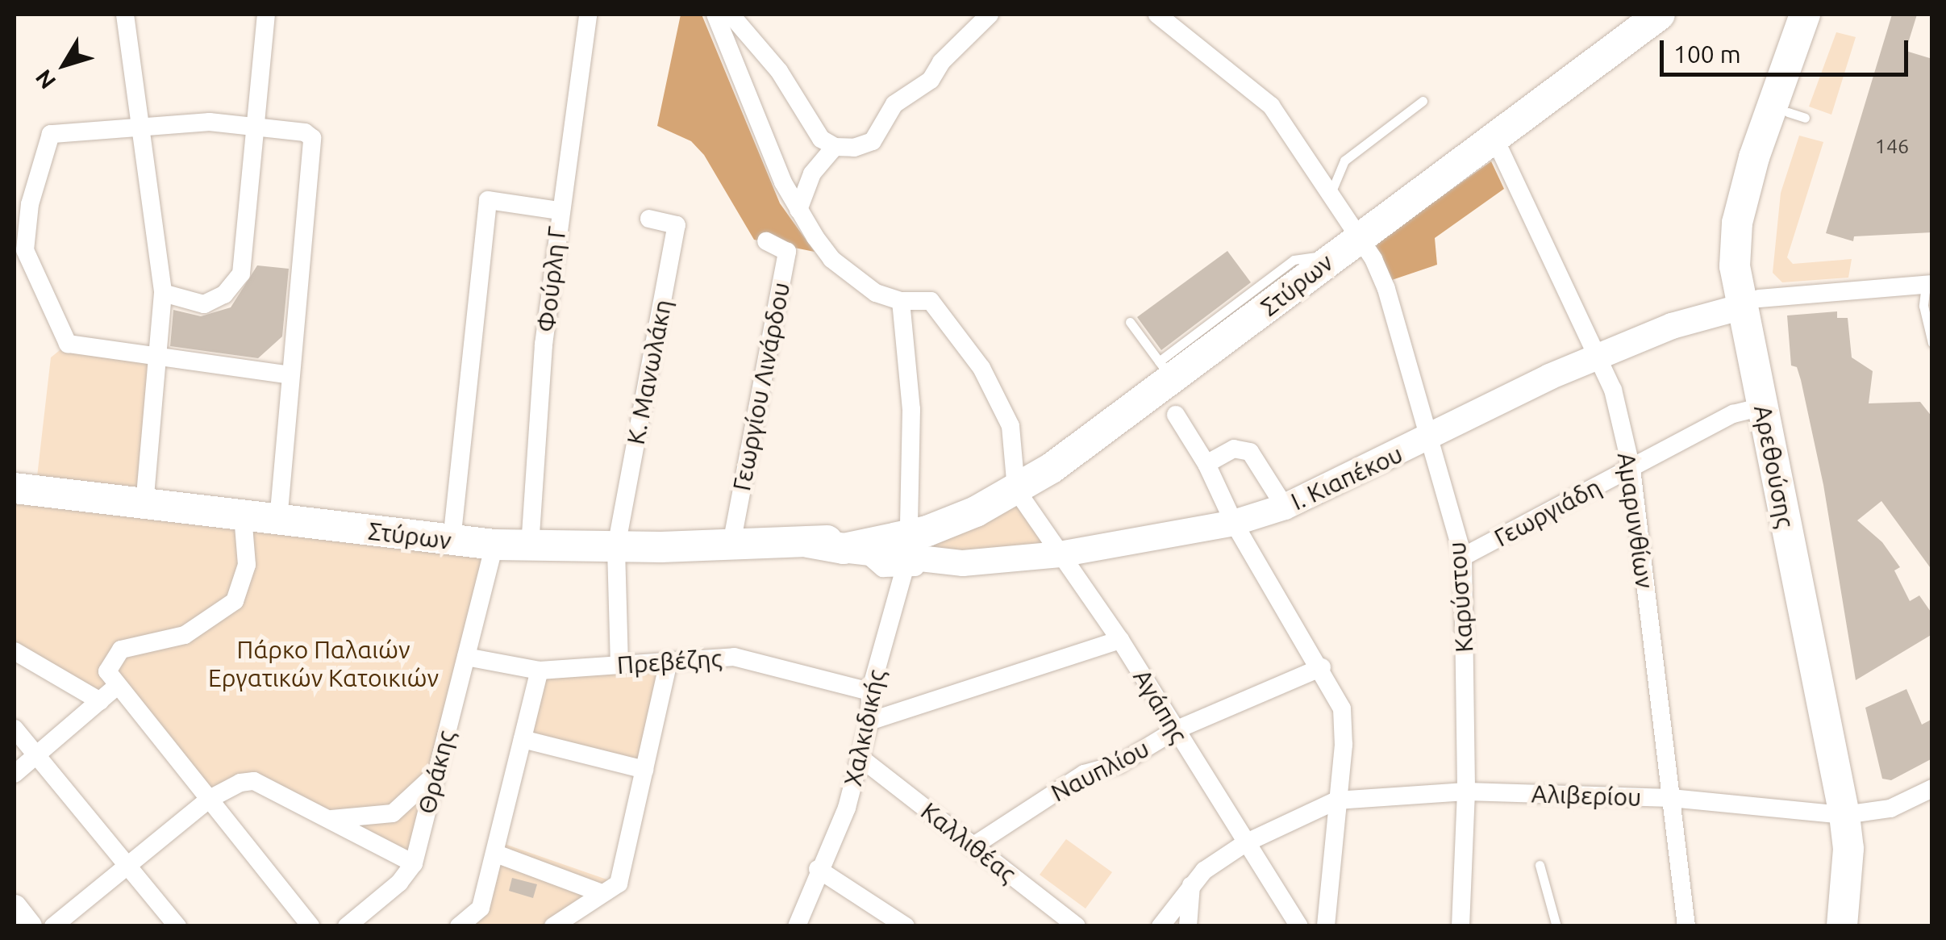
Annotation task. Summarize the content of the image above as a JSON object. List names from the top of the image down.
{
  "streets": {
    "main road": ["Στύρων", "Αρεθούσης"],
    "street": [
      "Φούρλη Γ",
      "Κ. Μανωλάκη",
      "Γεωργίου Λινάρδου",
      "Ι. Κιαπέκου",
      "Γεωργιάδη",
      "Αμαρυνθίων",
      "Καρύστου",
      "Πρεβέζης",
      "Αγάπης",
      "Χαλκιδικής",
      "Ναυπλίου",
      "Θράκης",
      "Αλιβερίου",
      "Καλλιθέας"
    ]
  },
  "crossings": [
    ["Φούρλη Γ", "Στύρων"],
    ["Στύρων", "Κ. Μανωλάκη"],
    ["Στύρων", "Γεωργίου Λινάρδου"],
    ["Στύρων", "Ι. Κιαπέκου"],
    ["Στύρων", "Αμαρυνθίων"],
    ["Στύρων", "Καρύστου"],
    ["Στύρων", "Αγάπης"],
    ["Στύρων", "Θράκης"],
    ["Αρεθούσης", "Ι. Κιαπέκου"],
    ["Αρεθούσης", "Γεωργιάδη"],
    ["Αρεθούσης", "Αλιβερίου"],
    ["Ι. Κιαπέκου", "Αμαρυνθίων"],
    ["Ι. Κιαπέκου", "Καρύστου"],
    ["Ι. Κιαπέκου", "Αγάπης"],
    ["Ι. Κιαπέκου", "Χαλκιδικής"],
    ["Γεωργιάδη", "Αμαρυνθίων"],
    ["Γεωργιάδη", "Καρύστου"],
    ["Αμαρυνθίων", "Αλιβερίου"],
    ["Καρύστου", "Αλιβερίου"],
    ["Πρεβέζης", "Χαλκιδικής"],
    ["Πρεβέζης", "Θράκης"],
    ["Αγάπης", "Ναυπλίου"],
    ["Αγάπης", "Αλιβερίου"],
    ["Χαλκιδικής", "Καλλιθέας"],
    ["Ναυπλίου", "Καλλιθέας"]
  ],
  "parks": ["Πάρκο Παλαιών Εργατικών Κατοικιών"],
  "house_numbers": ["146"],
  "scale_bar": "100 m",
  "north": "bottom left"
}
